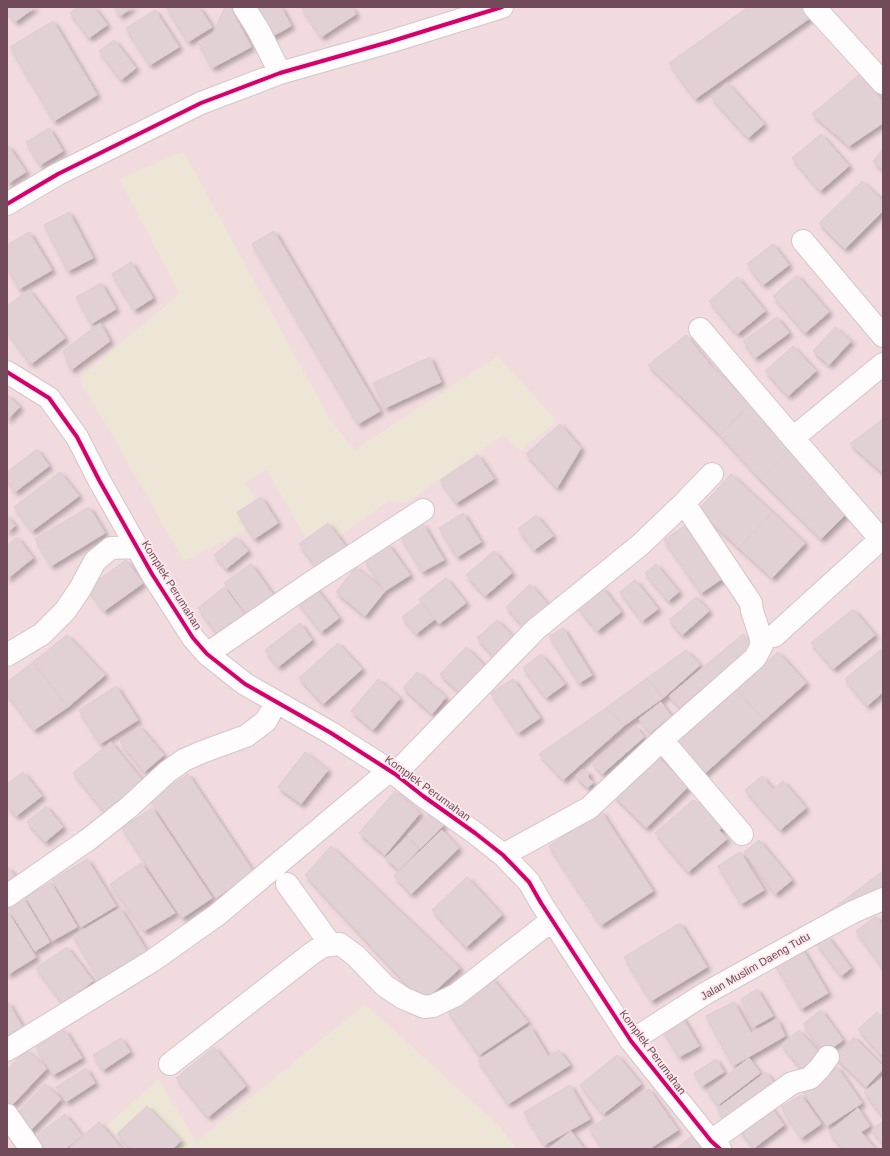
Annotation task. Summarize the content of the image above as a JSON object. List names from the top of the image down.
{
  "streets": {
    "street": ["Komplek Perumahan", "Jalan Muslim Daeng Tutu"]
  },
  "crossings": [
    ["Komplek Perumahan", "Jalan Muslim Daeng Tutu"]
  ]
}
